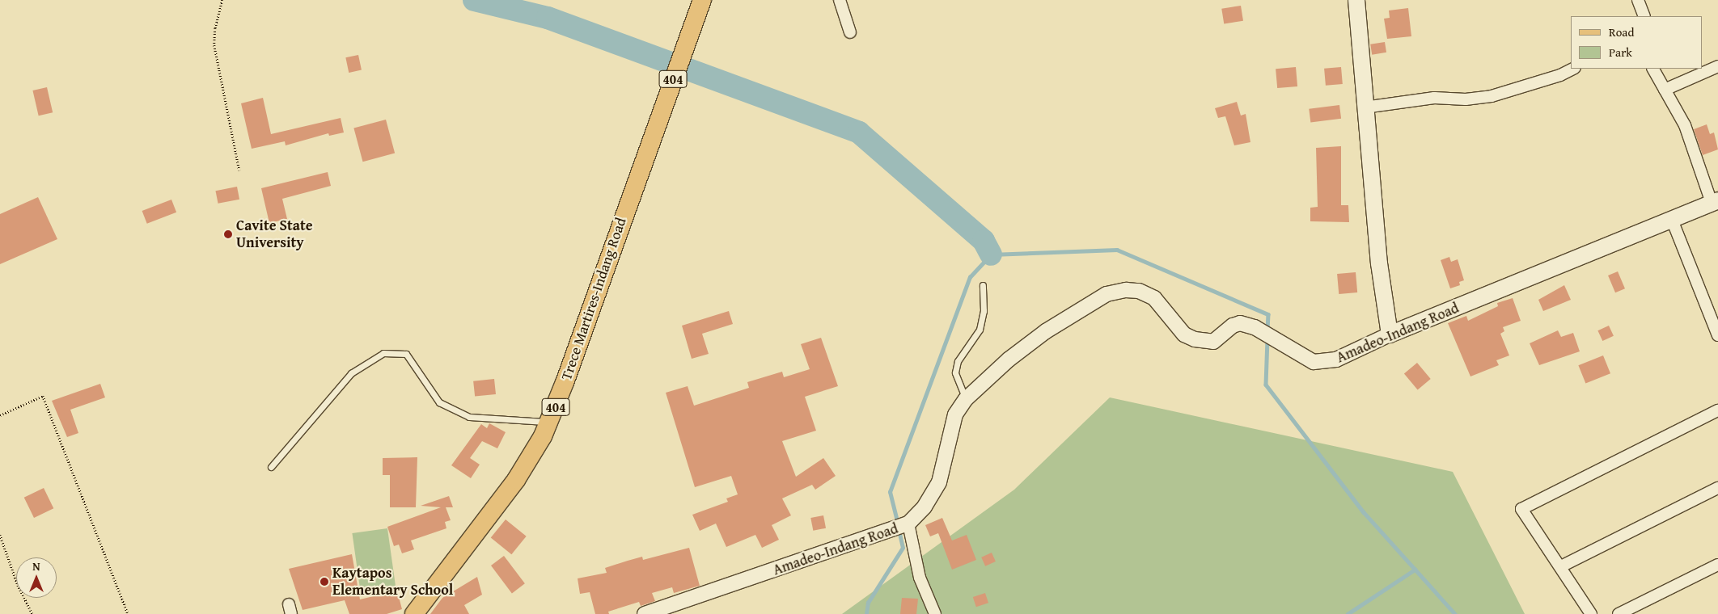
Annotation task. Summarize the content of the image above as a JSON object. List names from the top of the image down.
{
  "streets": {
    "main road": ["404", "Trece Martires-Indang Road", "Amadeo-Indang Road"]
  },
  "places": ["Cavite State University", "Kaytapos Elementary School"],
  "legend": ["Road", "Park"],
  "north": "top"
}
